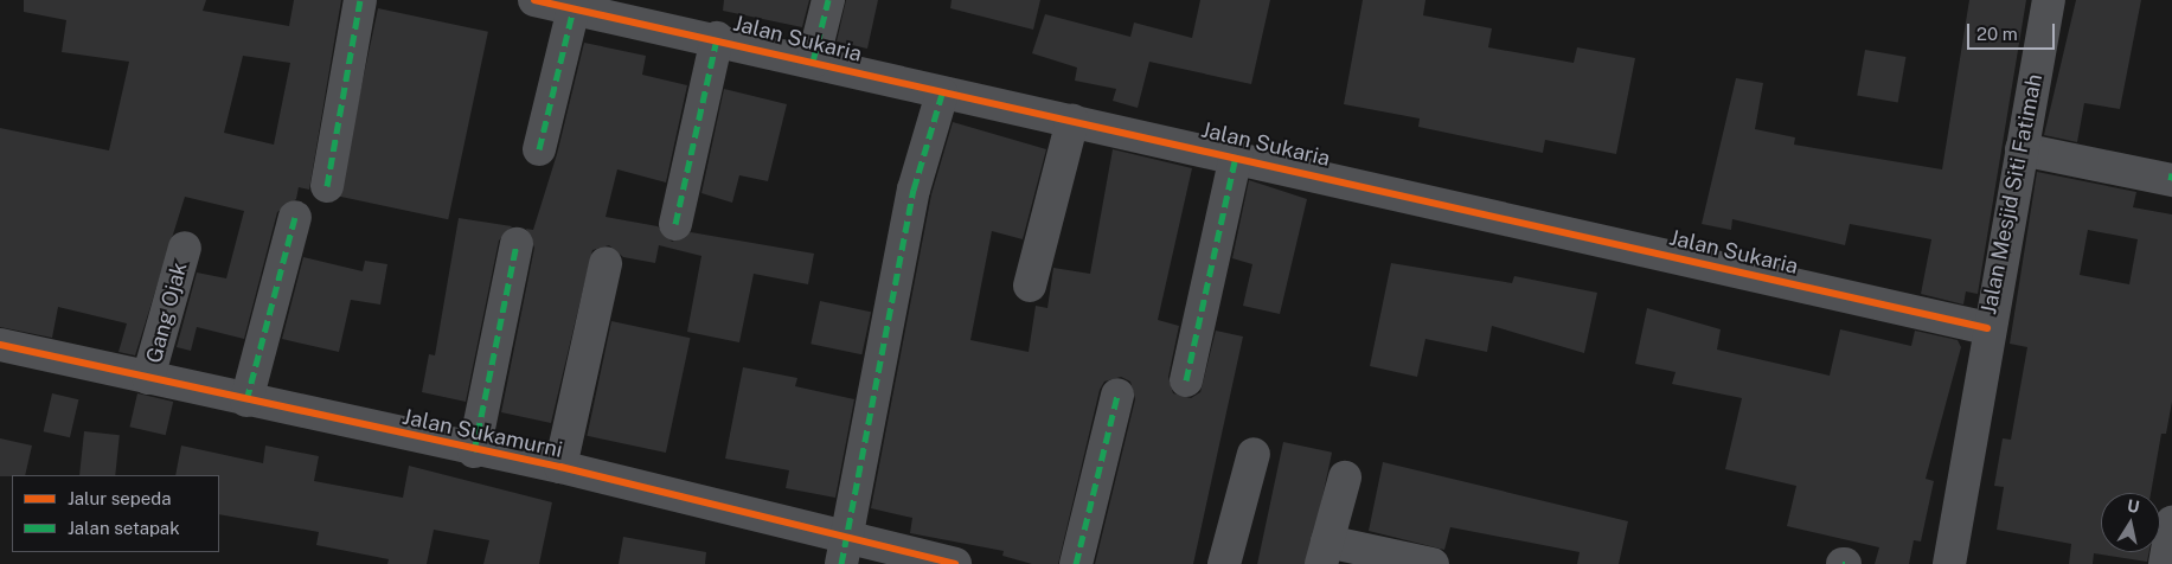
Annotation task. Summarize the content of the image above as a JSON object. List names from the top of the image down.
{
  "streets": {
    "street": [
      "Jalan Sukaria",
      "Jalan Mesjid Siti Fatimah",
      "Gang Ojak",
      "Jalan Sukamurni"
    ]
  },
  "crossings": [
    ["Jalan Sukaria", "Jalan Mesjid Siti Fatimah"],
    ["Gang Ojak", "Jalan Sukamurni"]
  ],
  "legend": ["Jalur sepeda", "Jalan setapak"],
  "scale_bar": "20 m",
  "north": "top"
}
